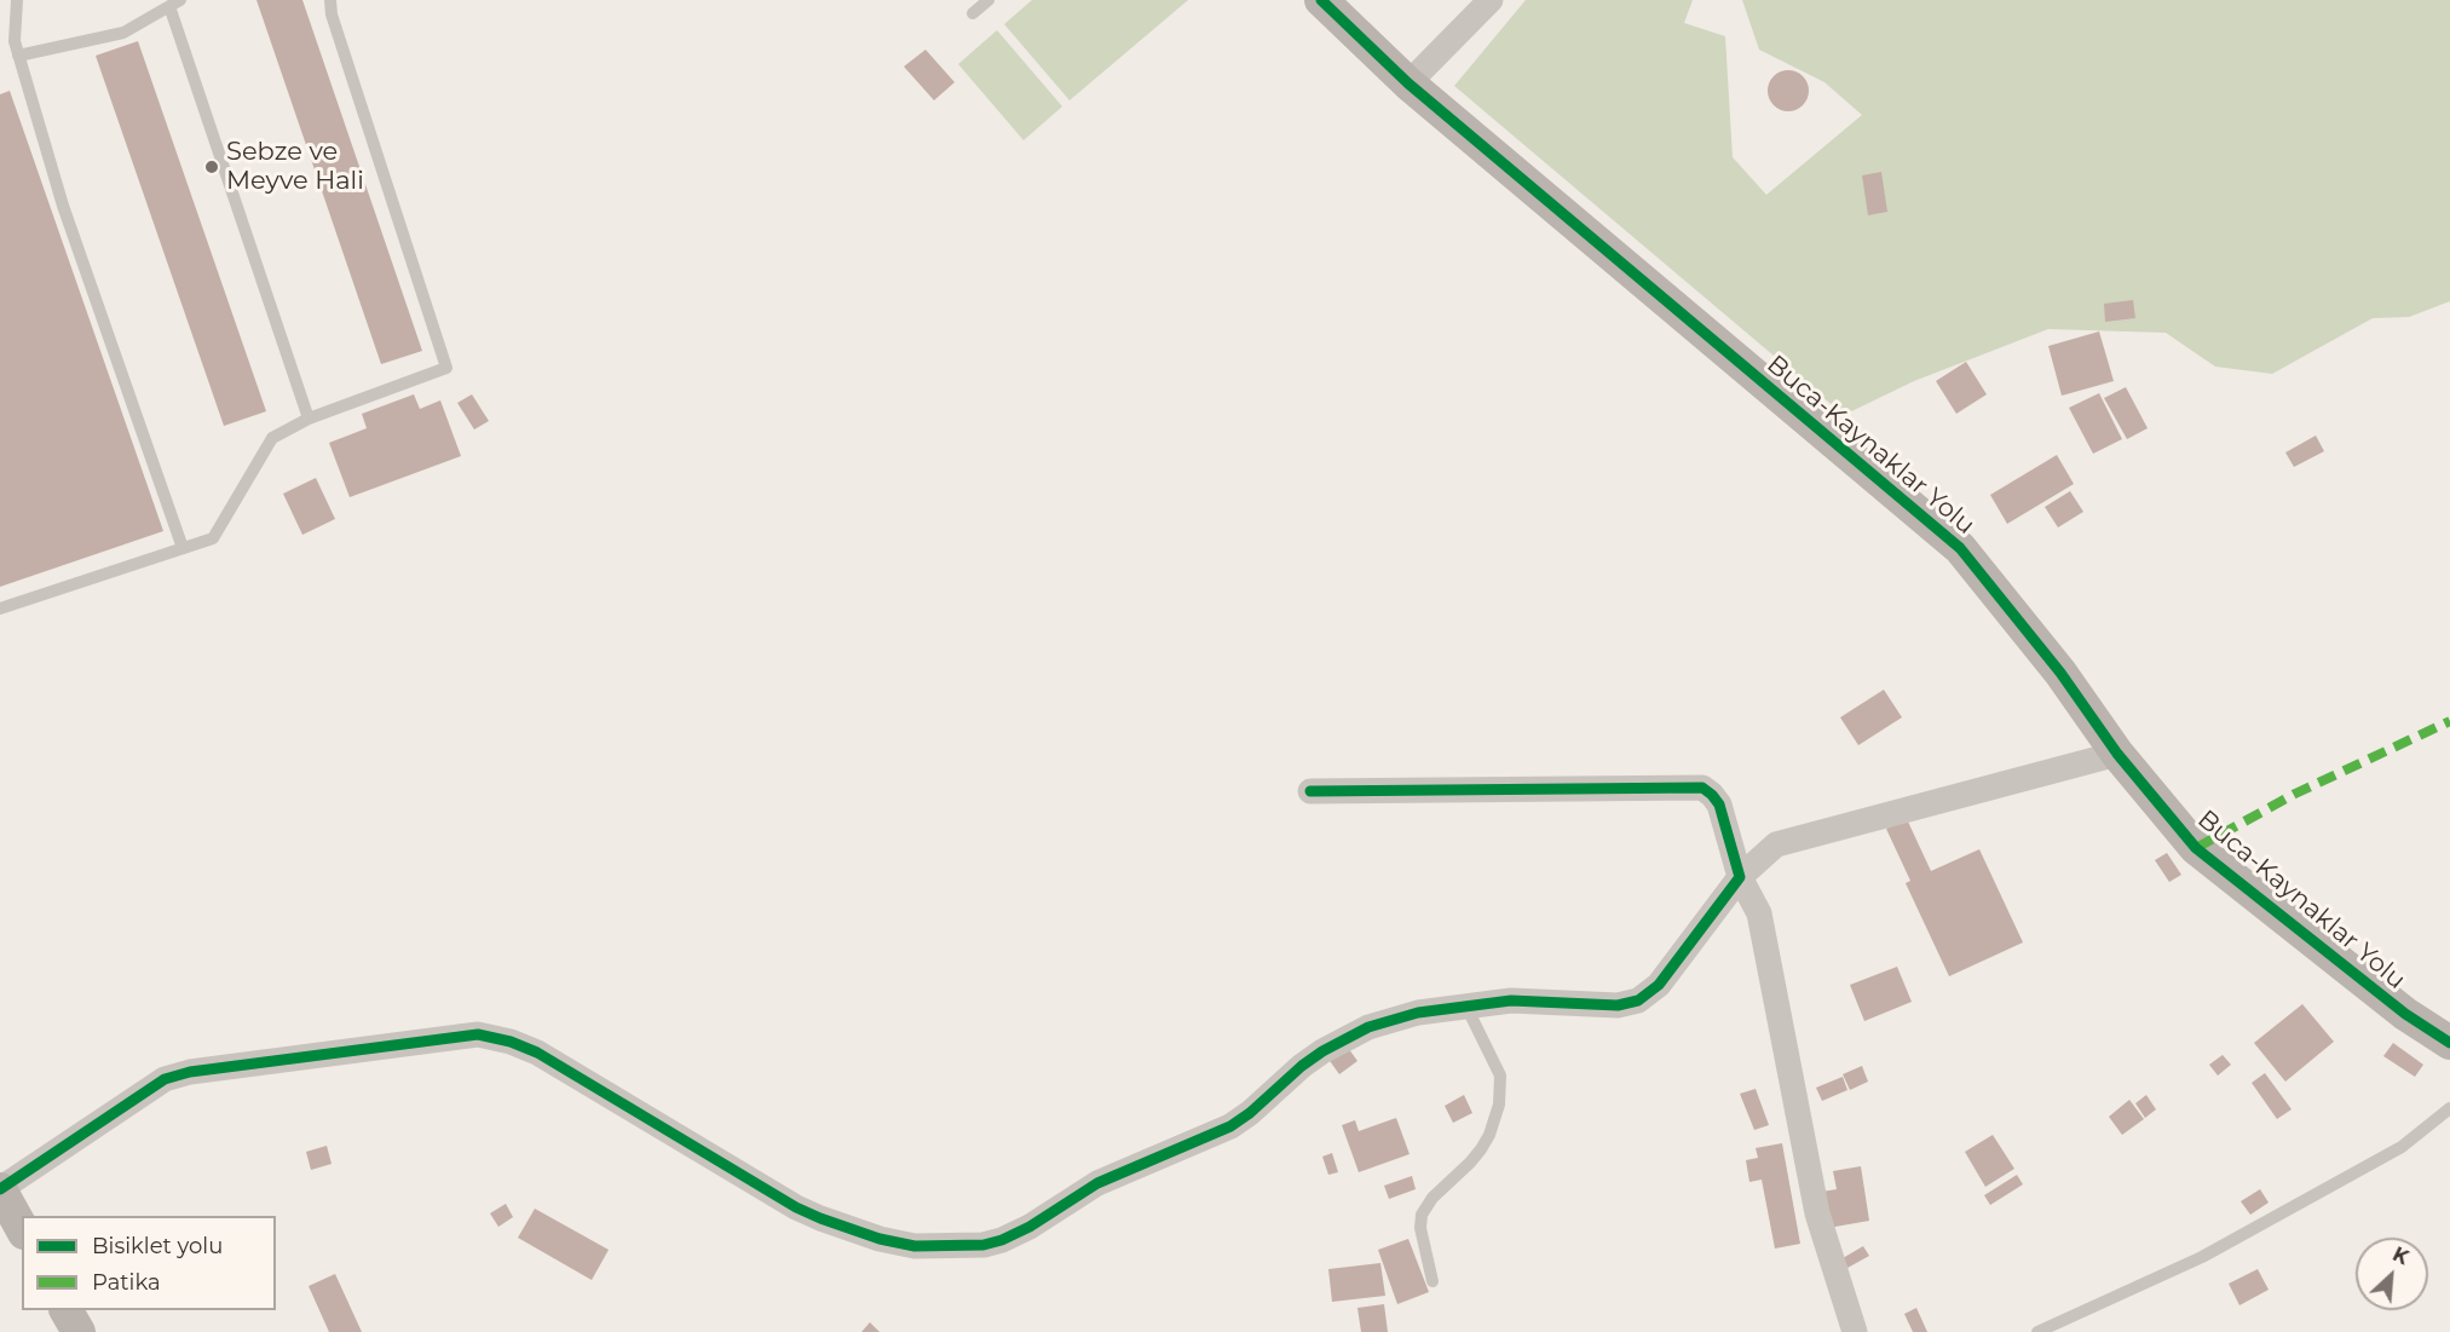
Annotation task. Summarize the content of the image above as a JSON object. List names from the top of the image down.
{
  "streets": {
    "street": ["Buca-Kaynaklar Yolu"]
  },
  "places": ["Sebze ve Meyve Hali"],
  "legend": ["Bisiklet yolu", "Patika"],
  "north": "top right"
}
